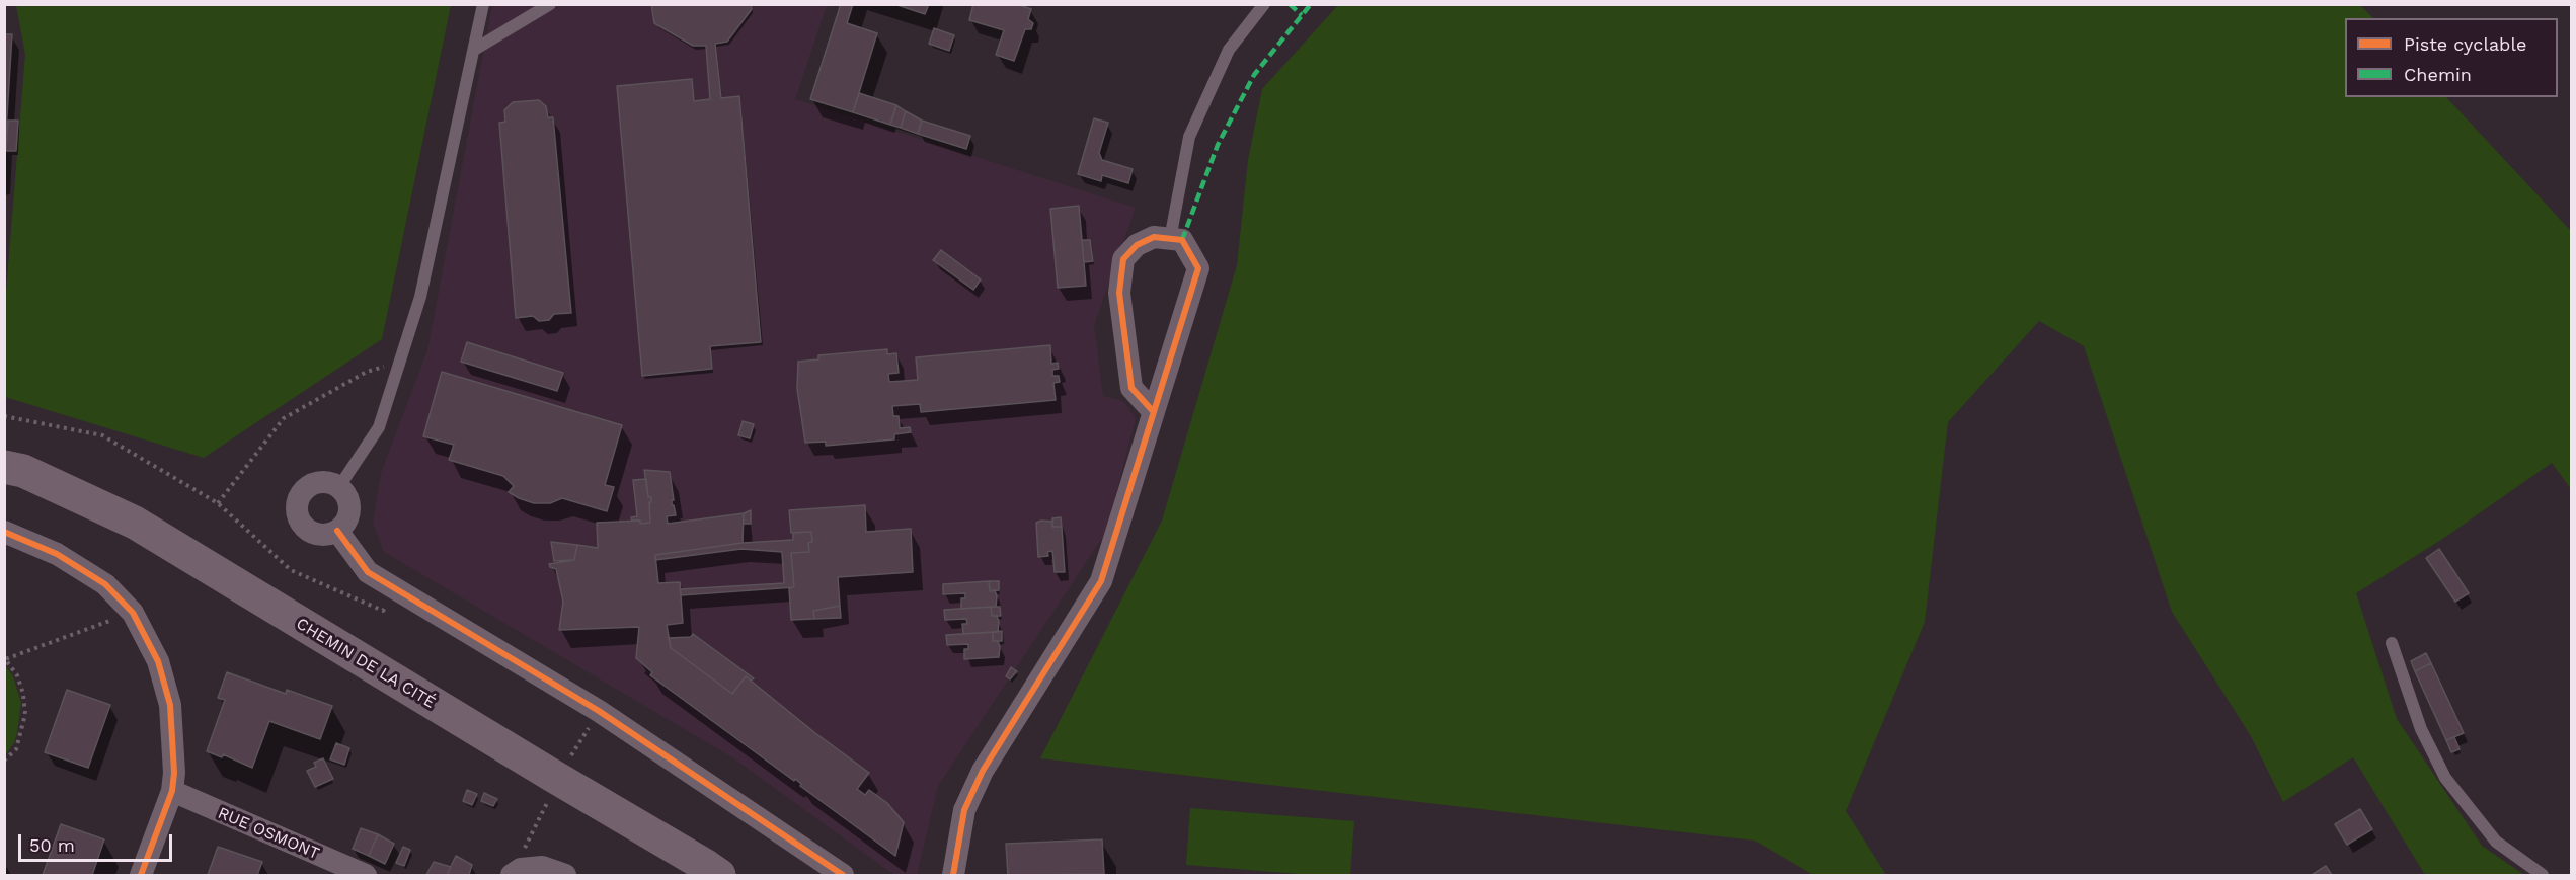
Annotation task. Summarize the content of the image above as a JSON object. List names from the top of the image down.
{
  "streets": {
    "main road": ["CHEMIN DE LA CITÉ"],
    "street": ["RUE OSMONT"]
  },
  "legend": ["Piste cyclable", "Chemin"],
  "scale_bar": "50 m"
}
